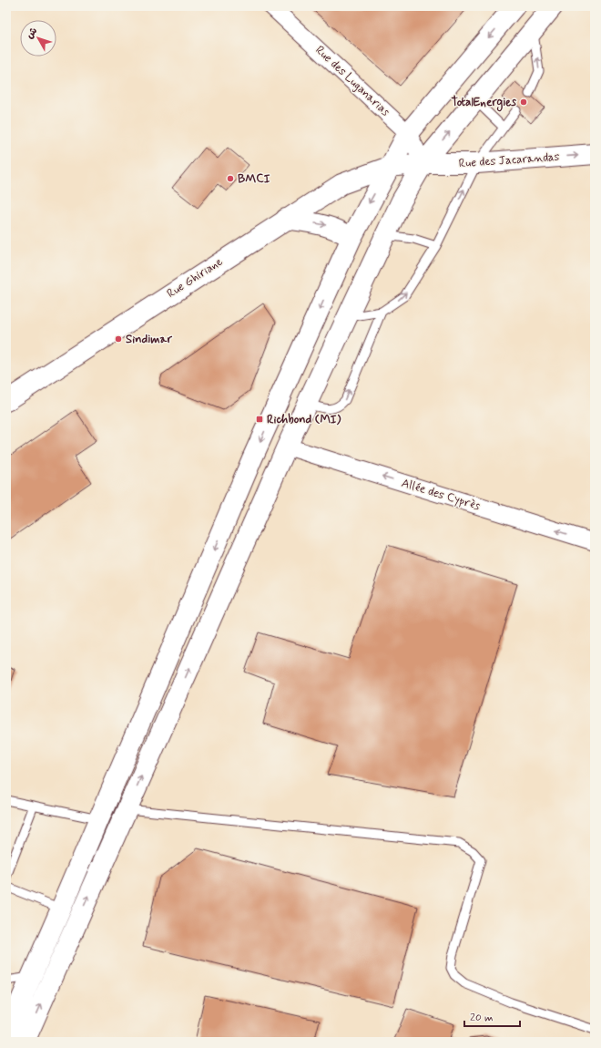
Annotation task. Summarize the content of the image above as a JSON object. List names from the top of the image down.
{
  "streets": {
    "main road": ["Rue des Jacarandas", "Rue Ghiriane"],
    "street": ["Rue des Luganarias", "Allée des Cyprès"]
  },
  "crossings": [
    ["Rue des Luganarias", "Rue des Jacarandas"],
    ["Rue des Jacarandas", "Rue Ghiriane"]
  ],
  "one_way": ["Rue des Jacarandas", "Allée des Cyprès"],
  "places": {
    "other": ["TotalEnergies", "BMCI", "Sindimar"],
    "transit": ["Richbond (MI)"]
  },
  "scale_bar": "20 m",
  "north": "top left"
}
